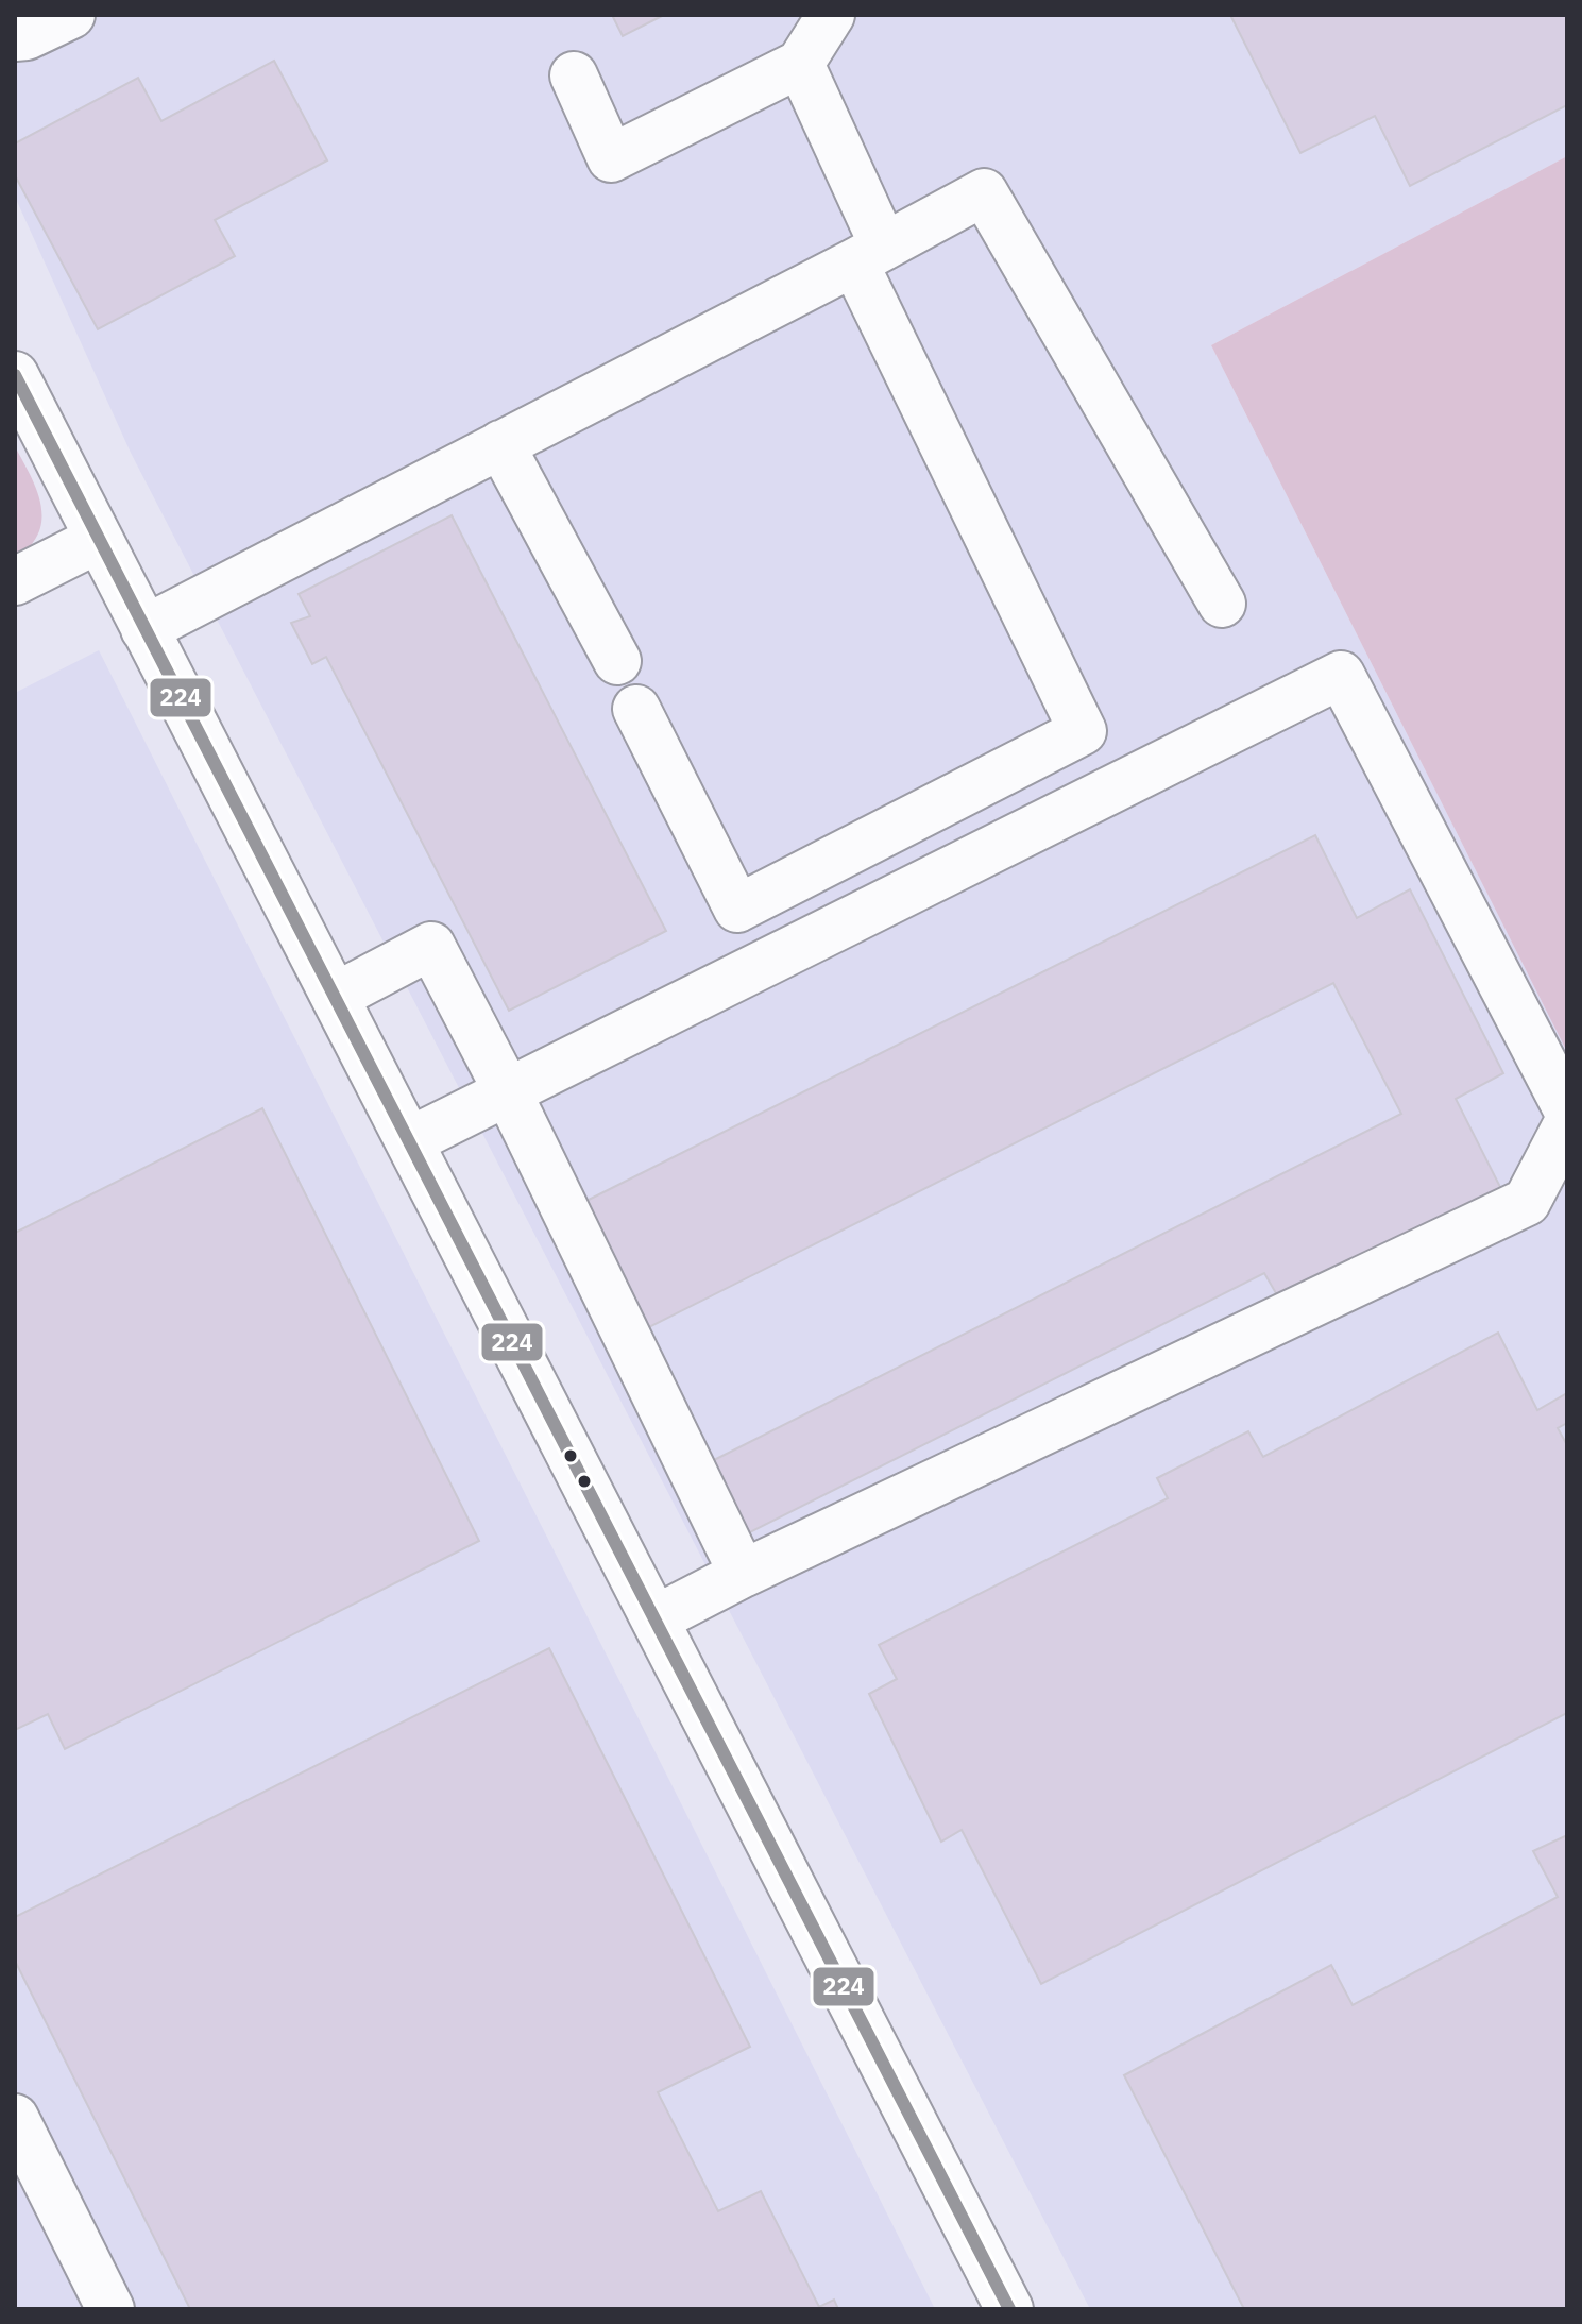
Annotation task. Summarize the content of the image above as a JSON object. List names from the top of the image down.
{
  "lines": ["transit line 224"]
}
